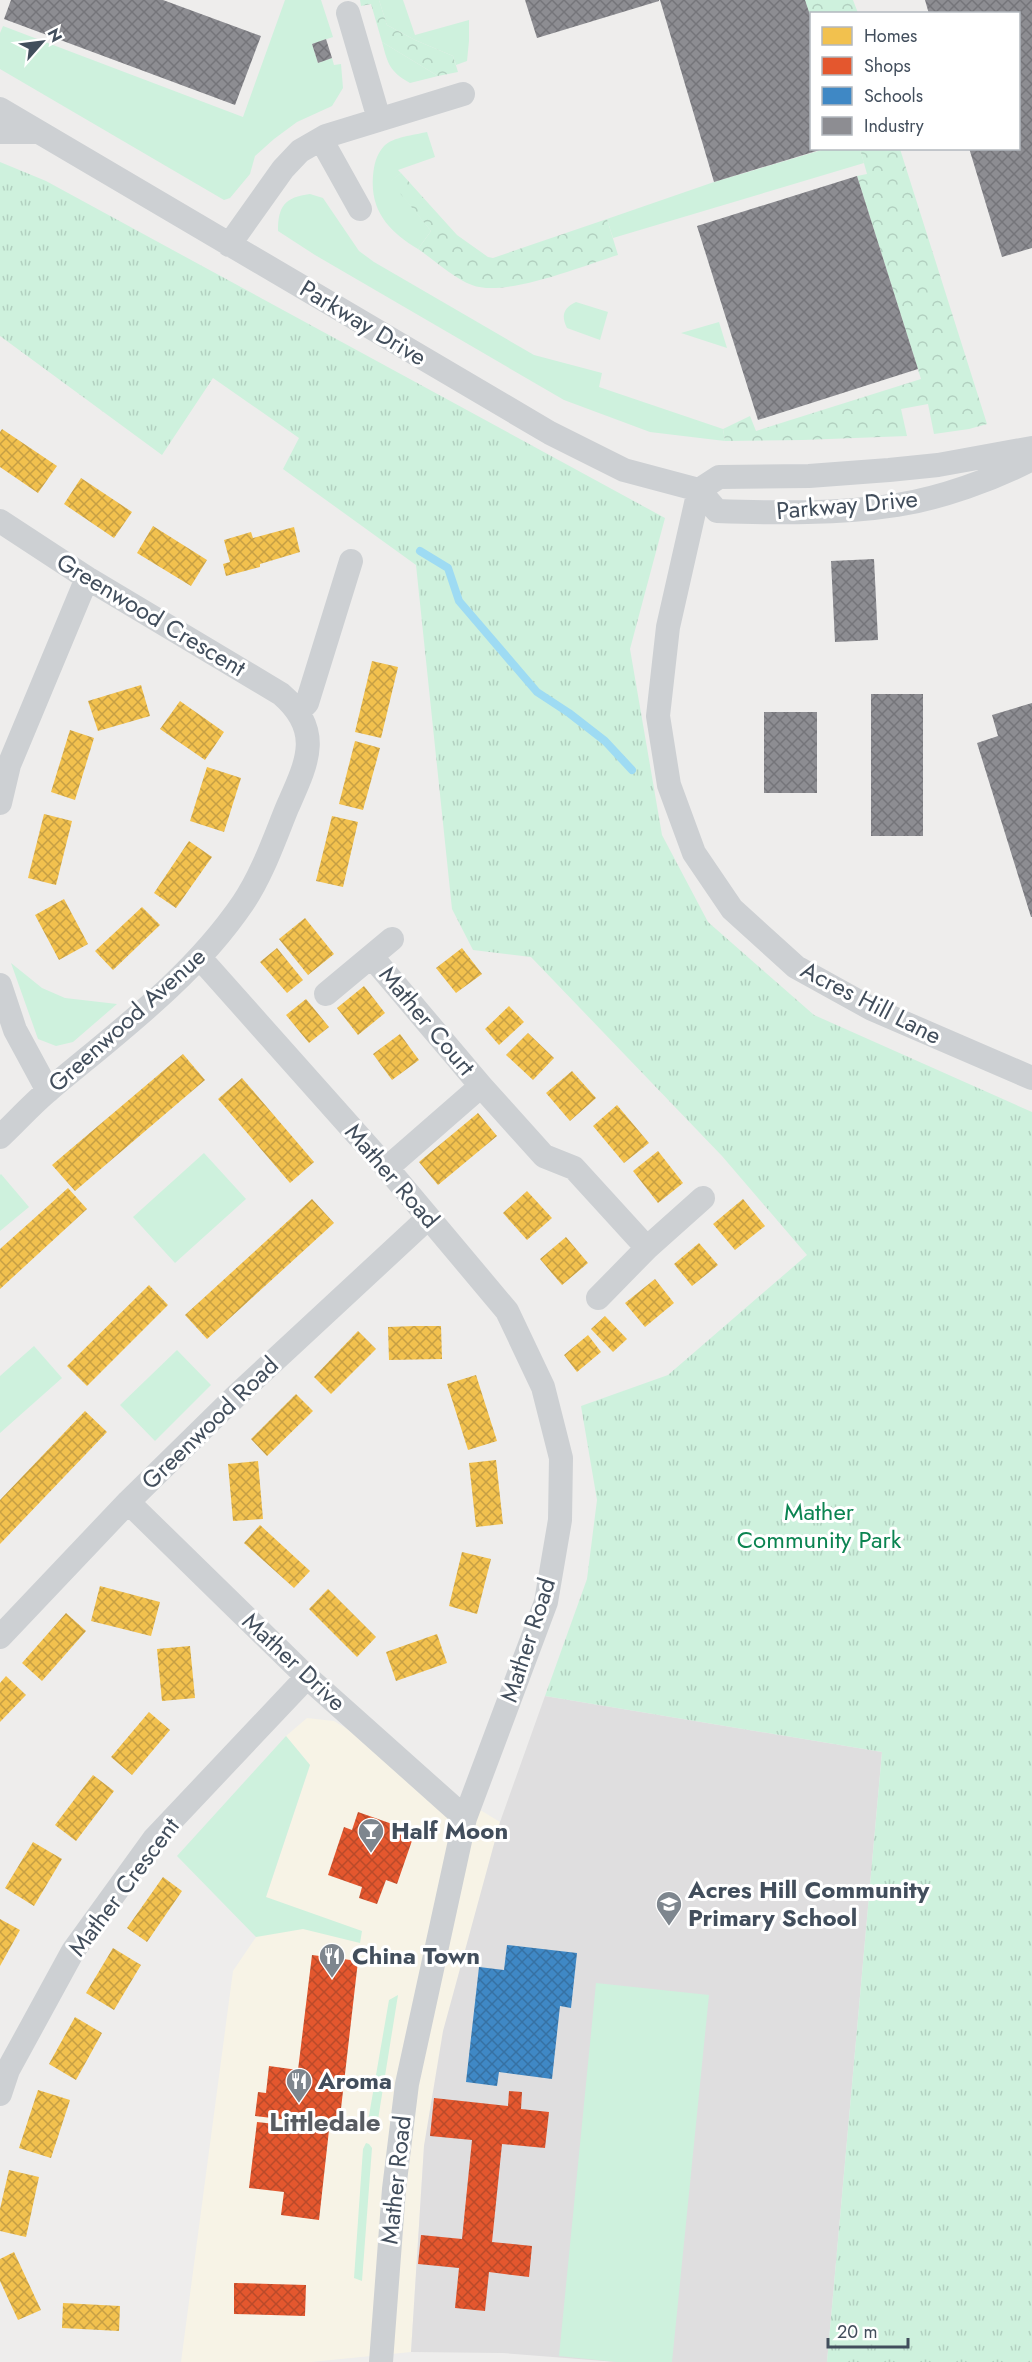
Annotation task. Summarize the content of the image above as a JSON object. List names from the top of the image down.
{
  "streets": {
    "street": [
      "Parkway Drive",
      "Greenwood Crescent",
      "Acres Hill Lane",
      "Greenwood Avenue",
      "Mather Court",
      "Mather Road",
      "Greenwood Road",
      "Mather Drive",
      "Mather Crescent"
    ]
  },
  "crossings": [
    ["Parkway Drive", "Acres Hill Lane"],
    ["Greenwood Crescent", "Greenwood Avenue"],
    ["Greenwood Avenue", "Mather Road"],
    ["Mather Court", "Mather Road"],
    ["Mather Road", "Greenwood Road"],
    ["Mather Road", "Mather Drive"],
    ["Greenwood Road", "Mather Drive"],
    ["Mather Drive", "Mather Crescent"]
  ],
  "districts": ["Littledale"],
  "parks": ["Mather Community Park"],
  "places": {
    "bar": ["Half Moon"],
    "school or university": ["Acres Hill Community Primary School"],
    "restaurant": ["China Town", "Aroma"]
  },
  "legend": [
    "Homes",
    "Shops",
    "Schools",
    "Industry"
  ],
  "scale_bar": "20 m",
  "north": "top right"
}
